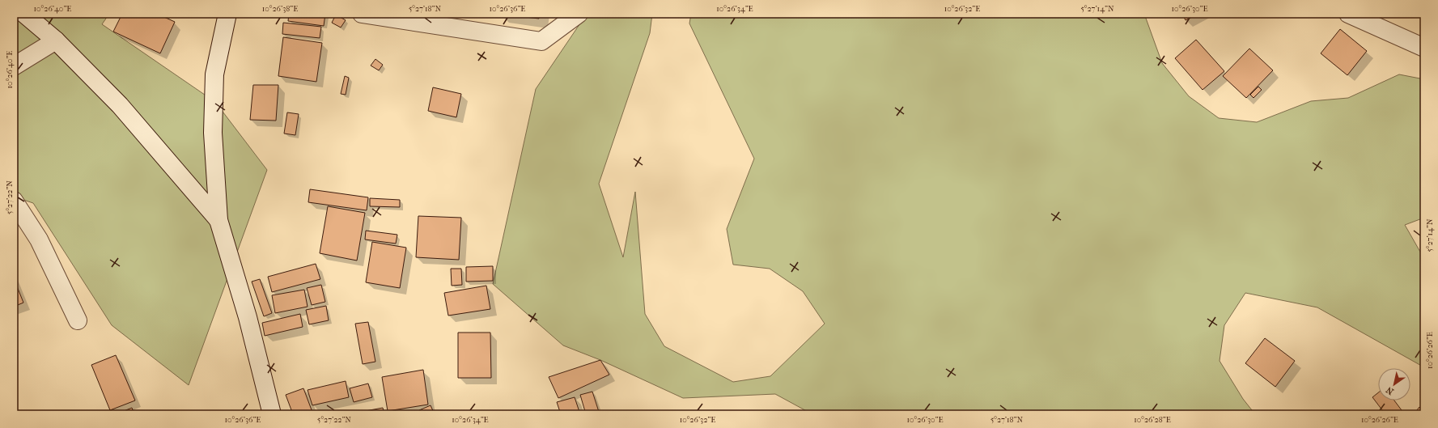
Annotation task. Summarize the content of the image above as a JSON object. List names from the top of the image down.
{
  "north": "bottom left",
  "coordinates": [
    "10°26'40\"E",
    "10°26'38\"E",
    "5°27'18\"N",
    "10°26'36\"E",
    "10°26'34\"E",
    "10°26'32\"E",
    "5°27'14\"N",
    "10°26'30\"E",
    "5°27'22\"N",
    "10°26'26\"E",
    "10°26'28\"E"
  ]
}
